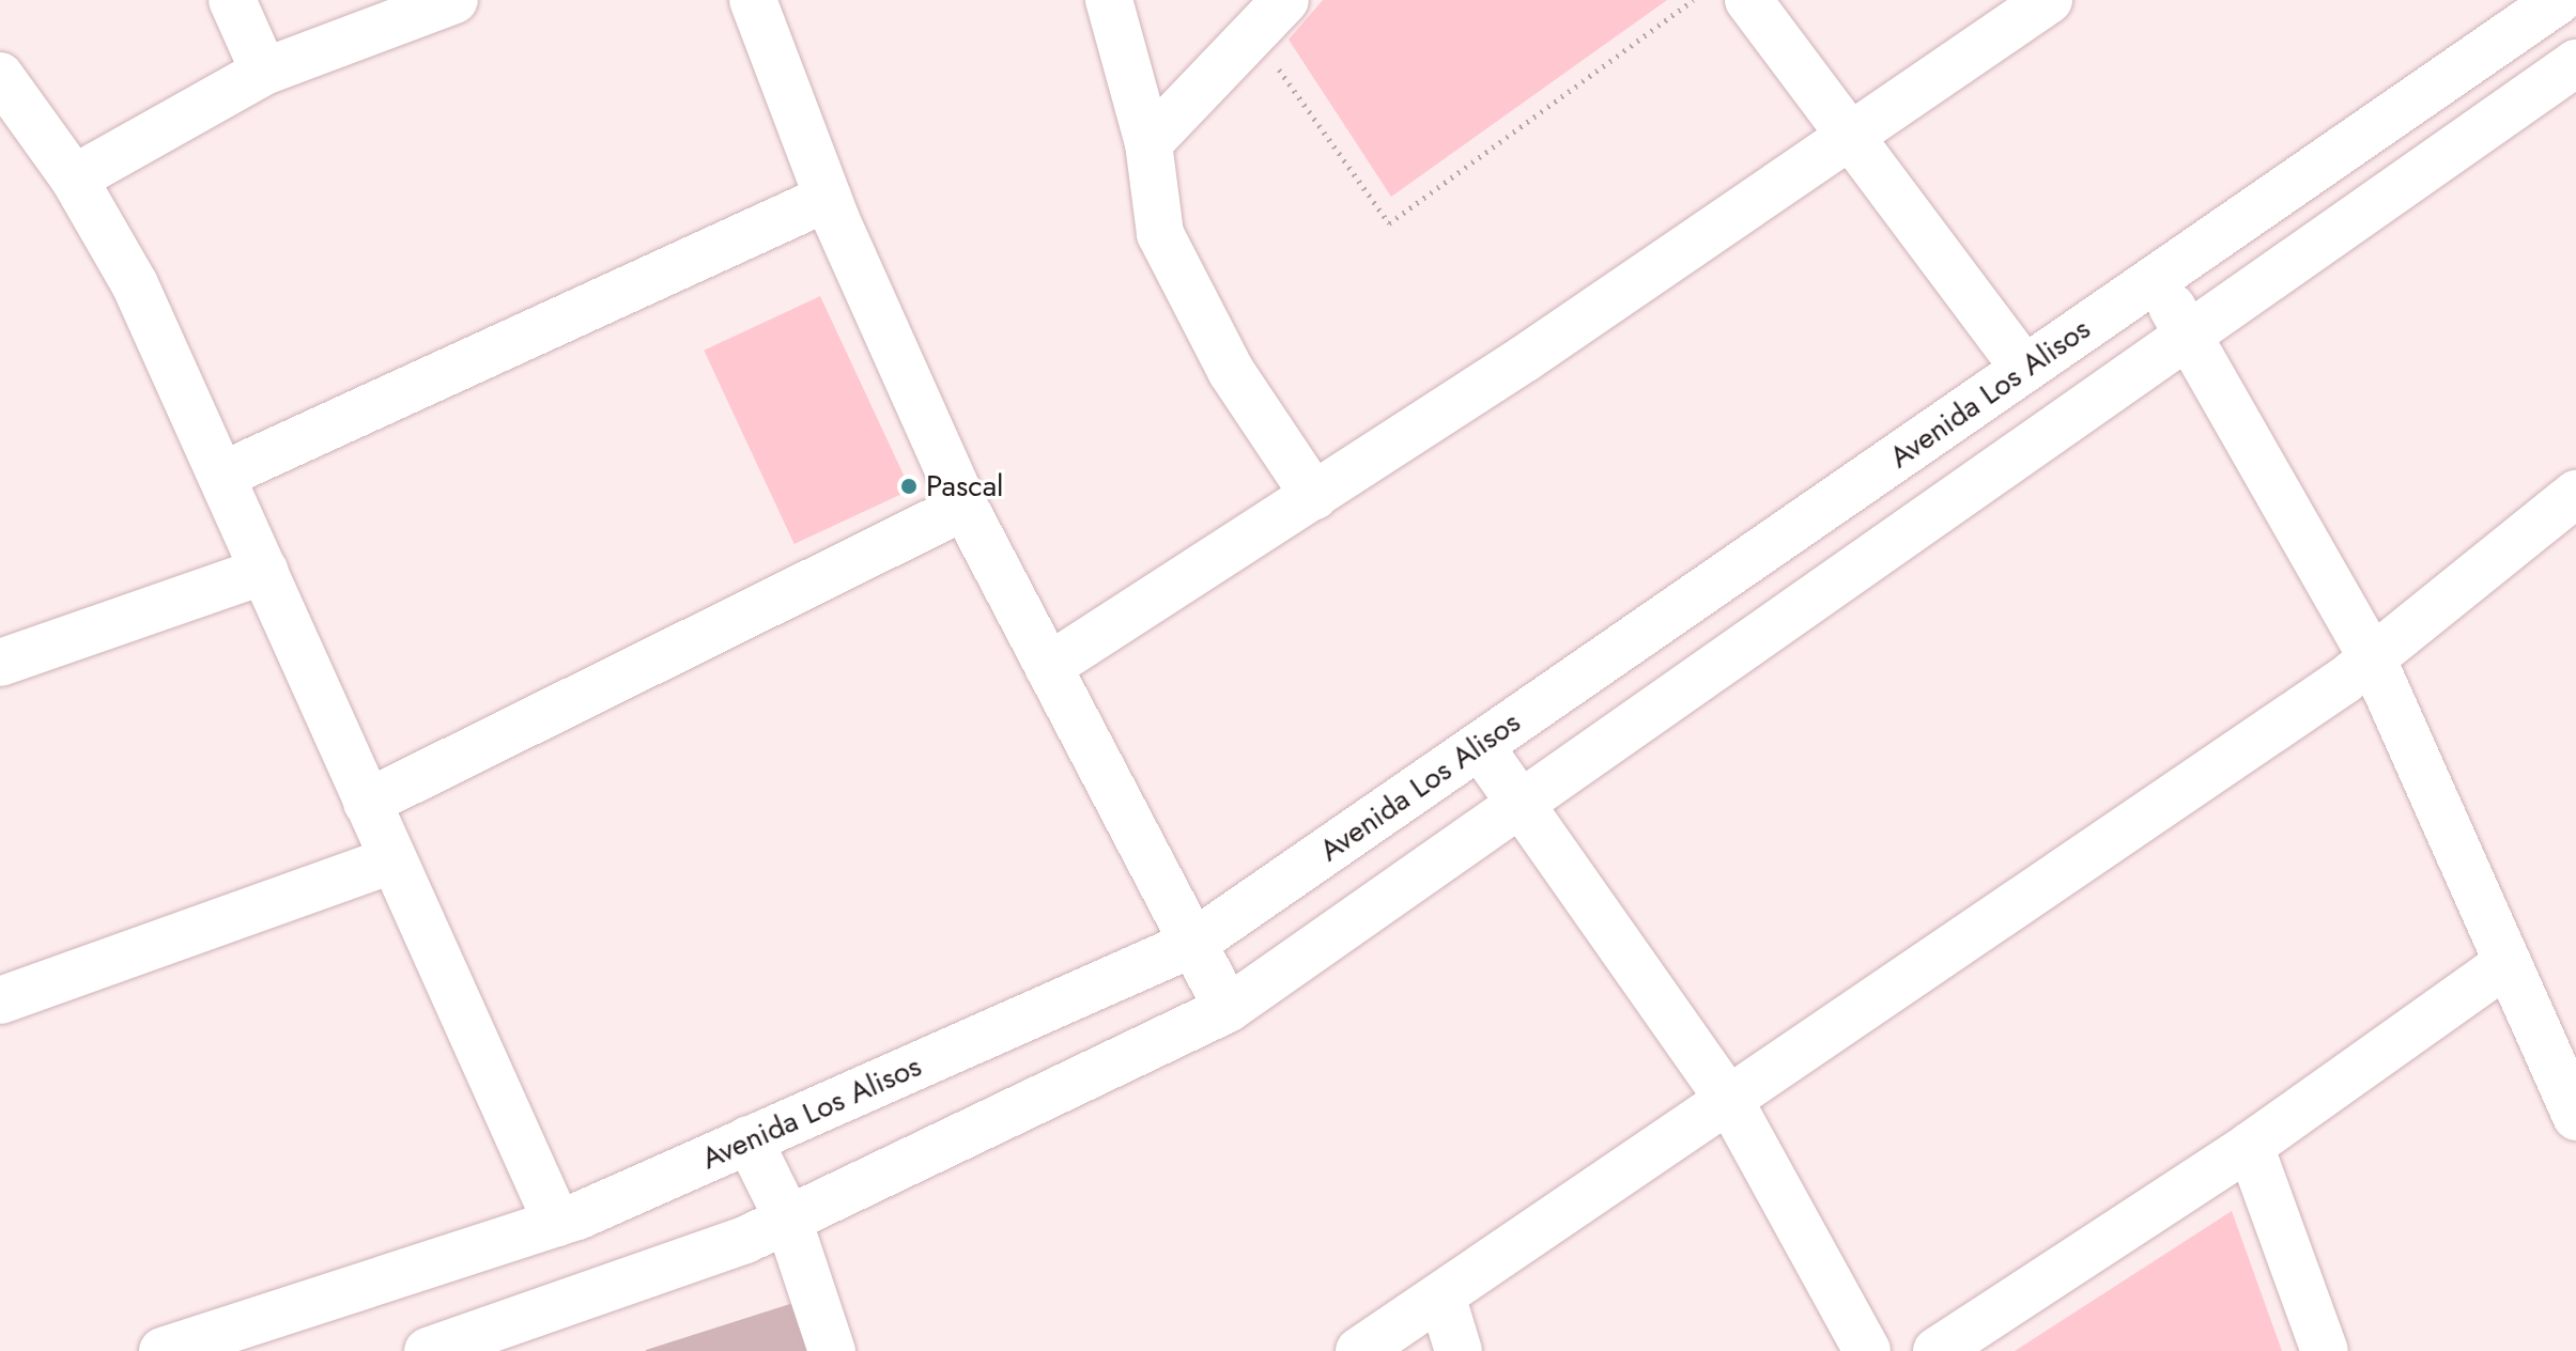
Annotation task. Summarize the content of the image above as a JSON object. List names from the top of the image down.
{
  "streets": {
    "street": ["Avenida Los Alisos"]
  },
  "places": ["Pascal"]
}
